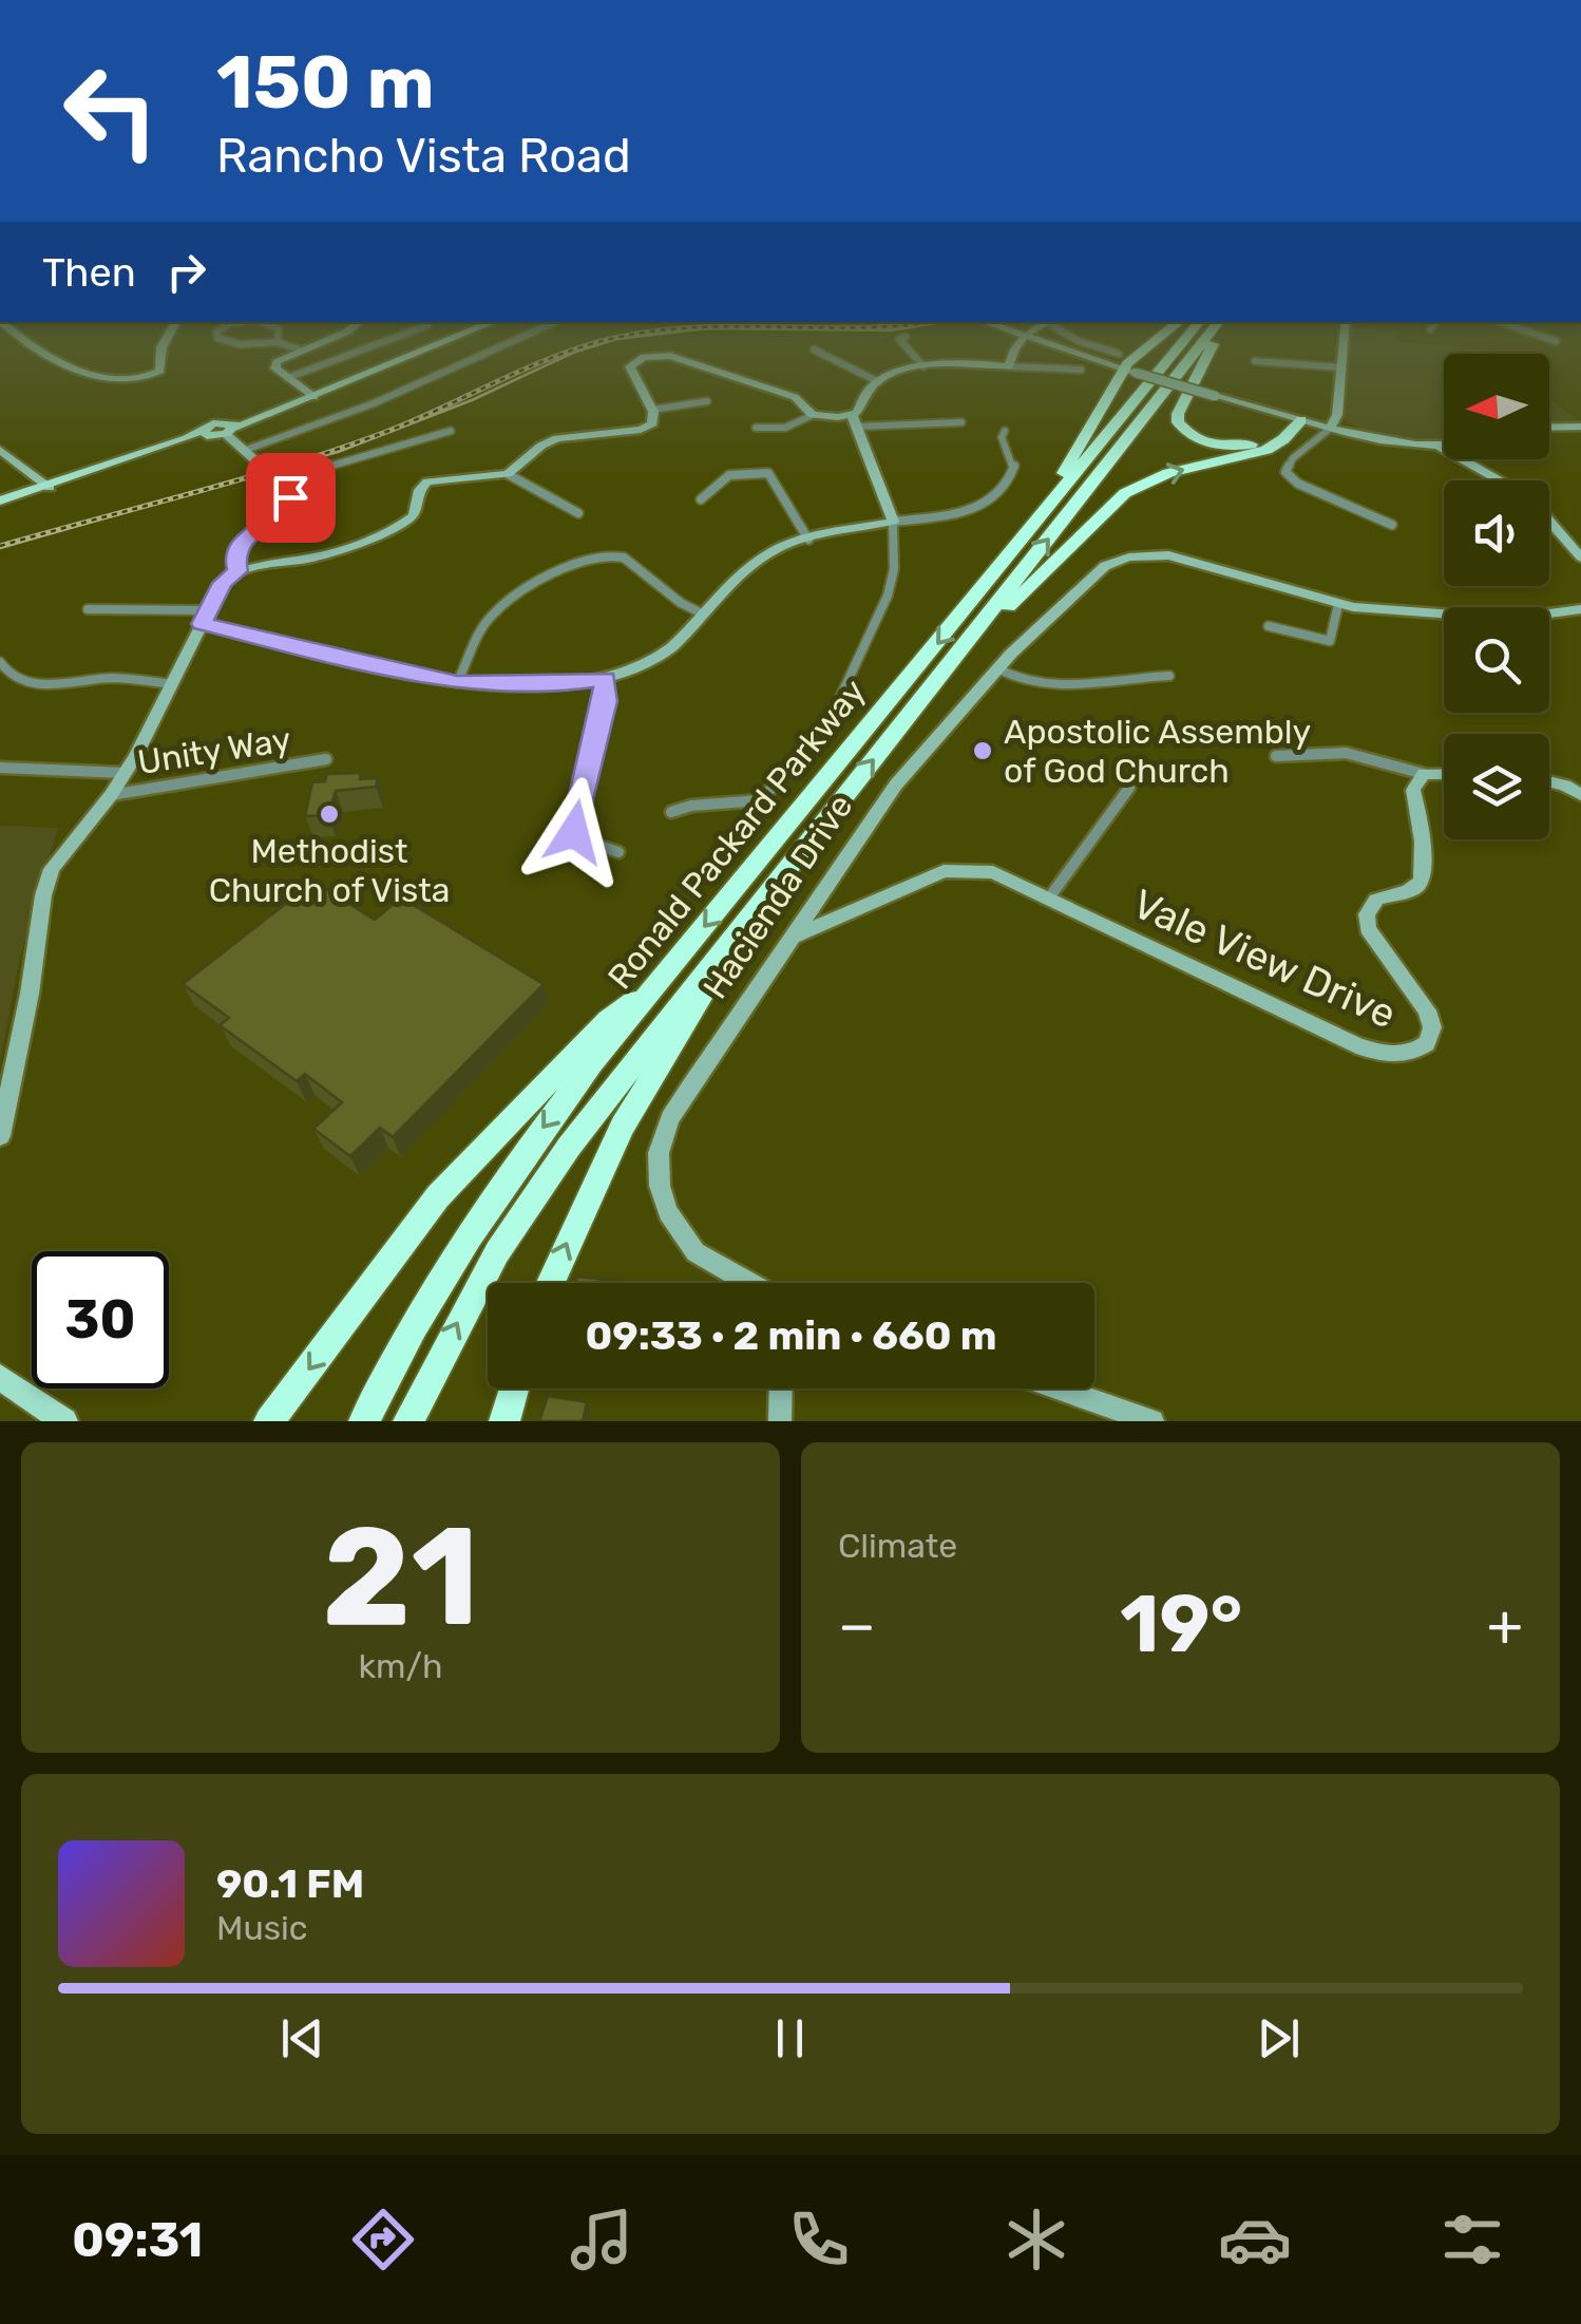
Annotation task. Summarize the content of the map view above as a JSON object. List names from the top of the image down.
{
  "streets": {
    "highway": ["Ronald Packard Parkway"],
    "street": ["Unity Way", "Hacienda Drive", "Vale View Drive"]
  },
  "crossings": [
    ["Hacienda Drive", "Vale View Drive"]
  ],
  "places": ["Apostolic Assembly of God Church", "Methodist Church of Vista"],
  "north": "left",
  "page": {
    "turn": ["150 m", "Rancho Vista Road"],
    "then": "Then",
    "limit": "30",
    "trip": "09:33 · 2 min · 660 m",
    "tile": [
      ["21", "km/h"],
      "Climate"
    ],
    "heat": ["−", "19°", "+"],
    "song": ["90.1 FM", "Music"],
    "tabs": "09:31"
  }
}
